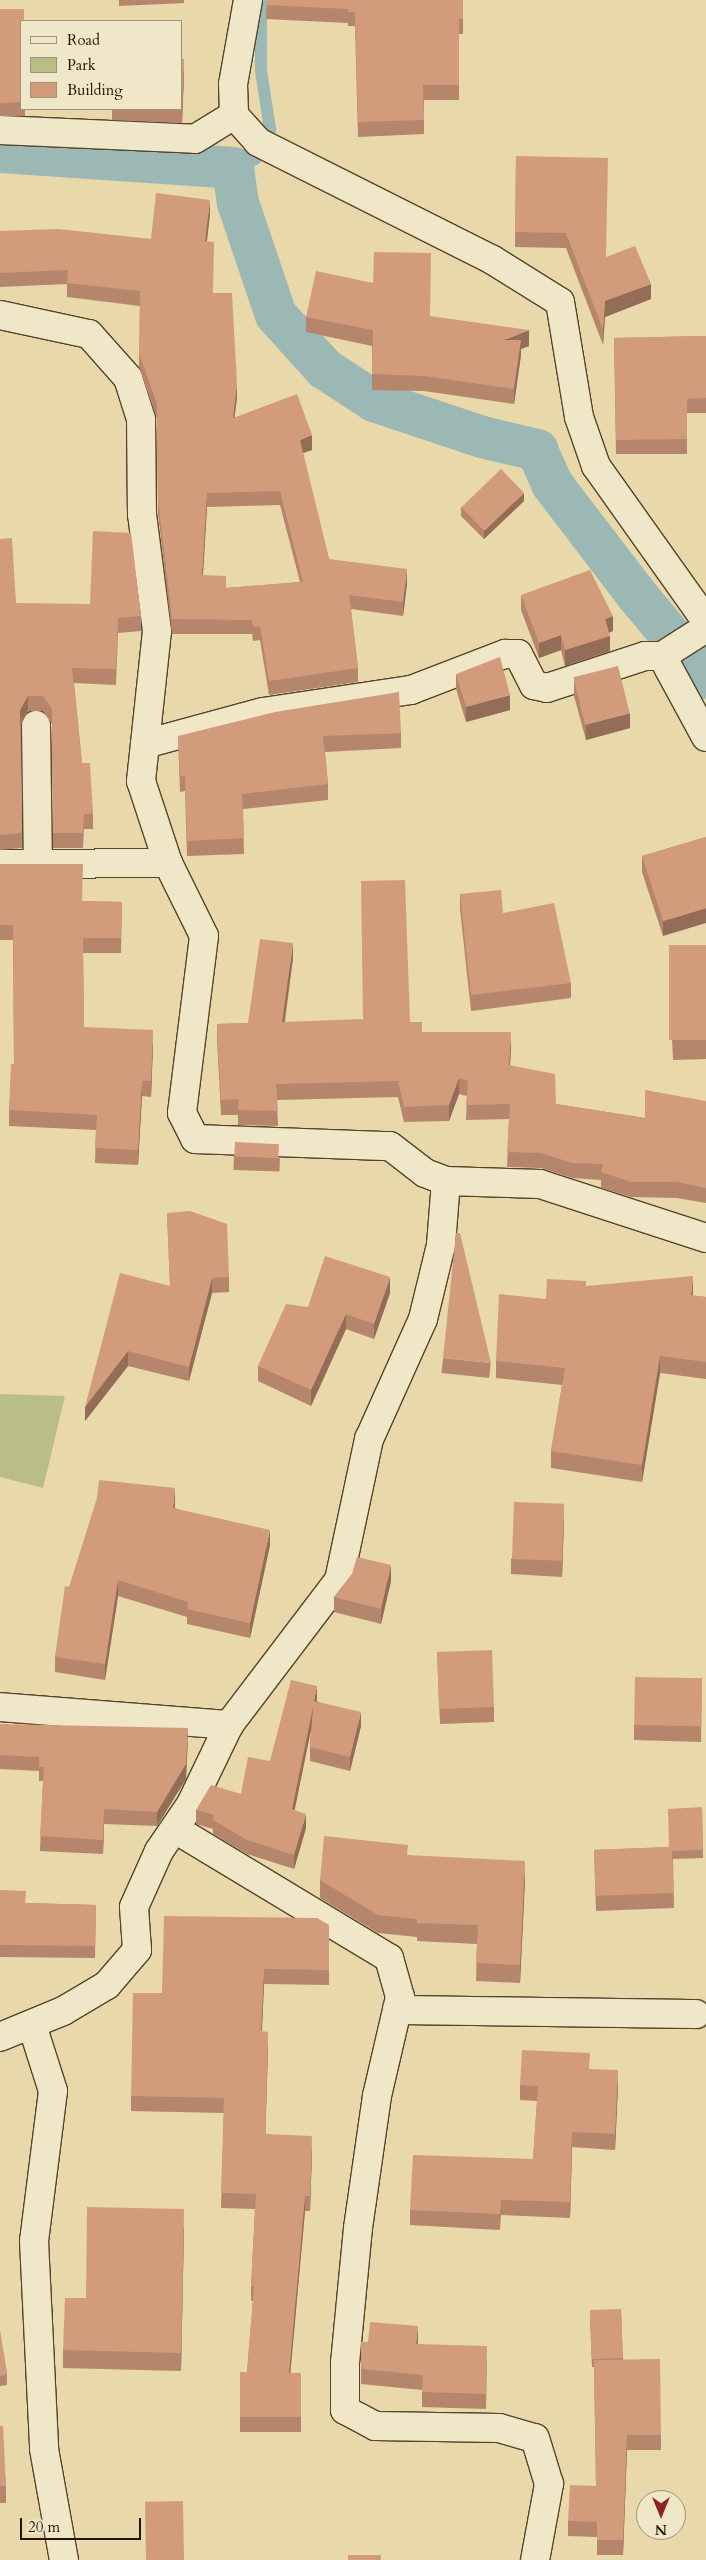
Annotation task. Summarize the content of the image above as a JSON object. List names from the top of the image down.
{
  "legend": ["Road", "Park", "Building"],
  "scale_bar": "20 m",
  "north": "bottom"
}
